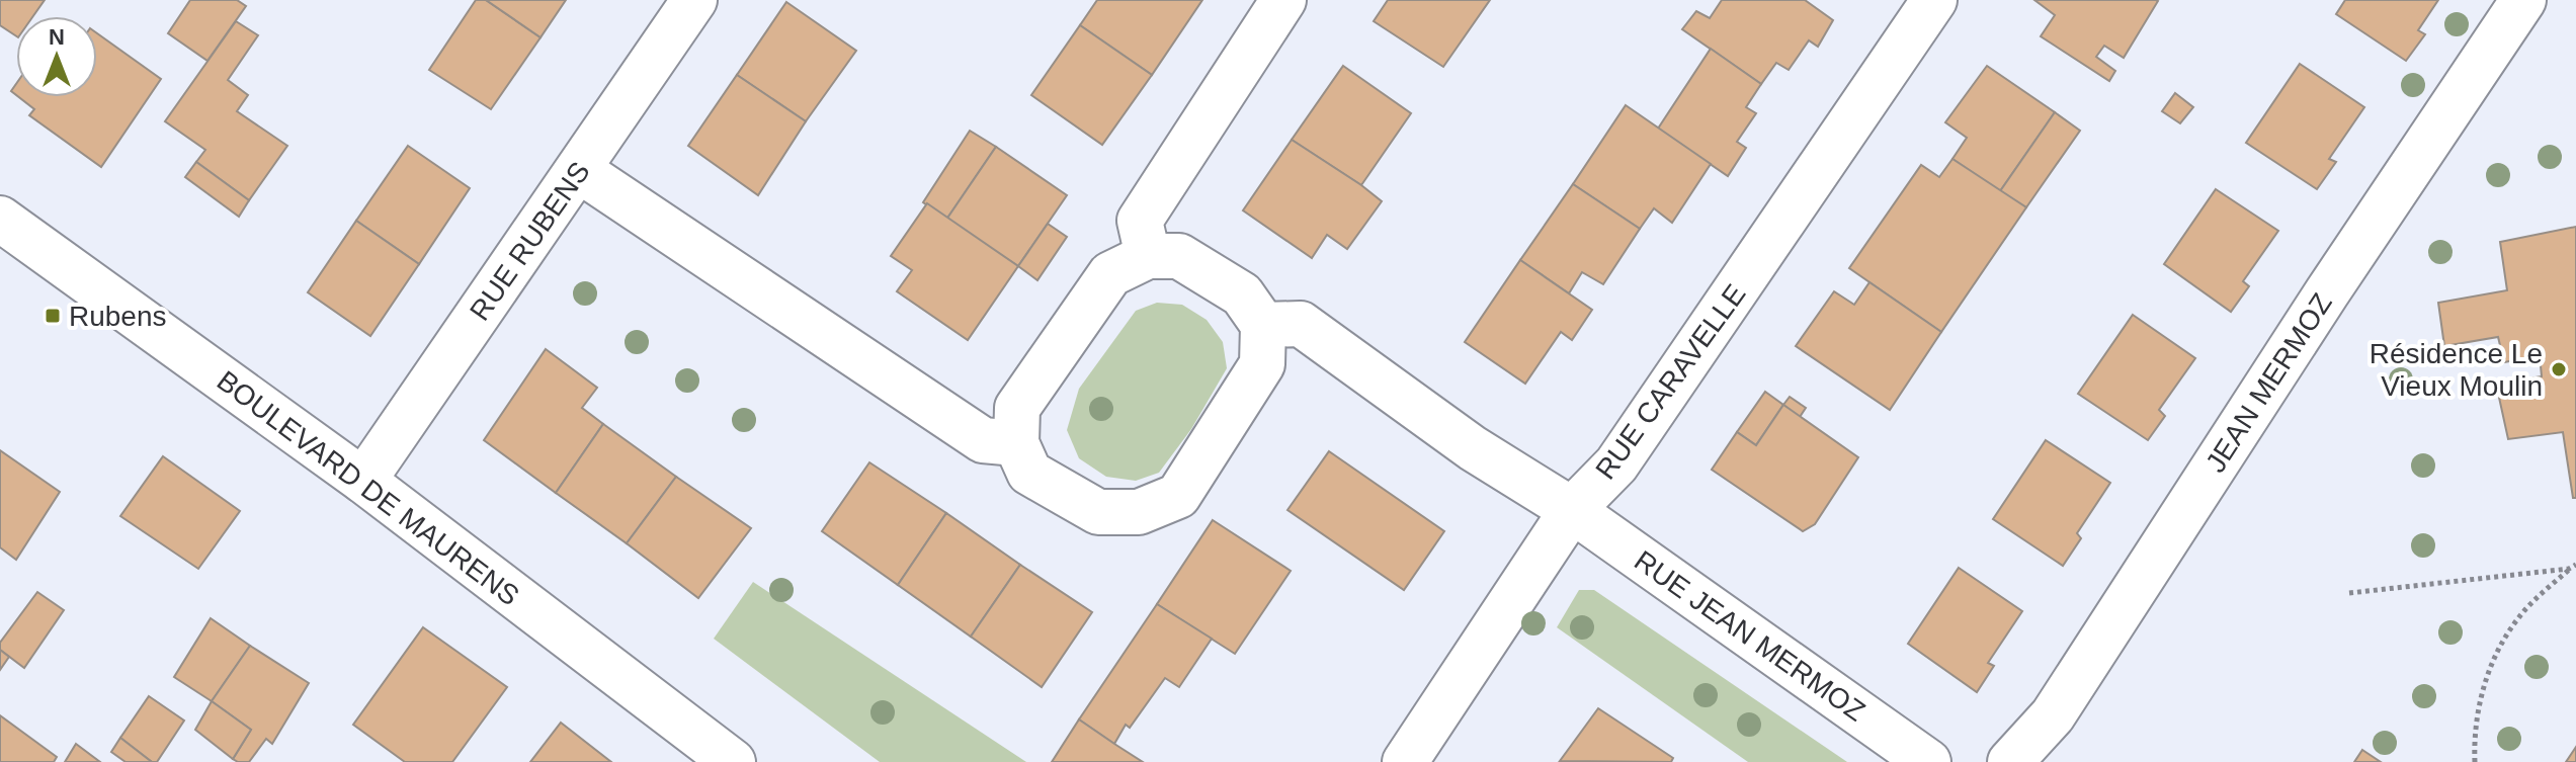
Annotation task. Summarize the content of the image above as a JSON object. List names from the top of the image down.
{
  "streets": {
    "street": [
      "RUE RUBENS",
      "RUE CARAVELLE",
      "JEAN MERMOZ",
      "BOULEVARD DE MAURENS",
      "RUE JEAN MERMOZ"
    ]
  },
  "crossings": [
    ["RUE RUBENS", "BOULEVARD DE MAURENS"],
    ["RUE CARAVELLE", "RUE JEAN MERMOZ"]
  ],
  "places": {
    "transit": ["Rubens"],
    "other": ["Résidence Le Vieux Moulin"]
  },
  "north": "top"
}
